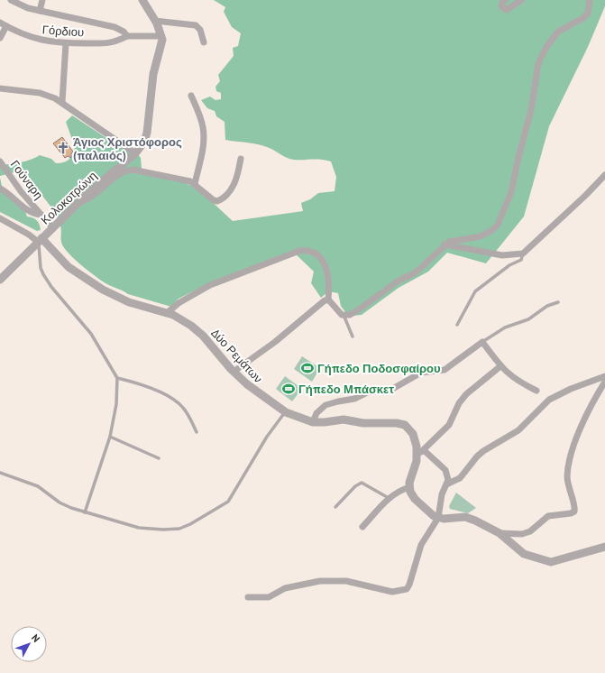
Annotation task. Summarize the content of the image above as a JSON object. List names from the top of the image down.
{
  "streets": {
    "street": [
      "Γόρδιου",
      "Γούναρη",
      "Κολοκοτρώνη",
      "Δύο Ρεμάτων"
    ]
  },
  "crossings": [
    ["Γόρδιου", "Κολοκοτρώνη"],
    ["Γούναρη", "Κολοκοτρώνη"],
    ["Κολοκοτρώνη", "Δύο Ρεμάτων"]
  ],
  "places": {
    "church": ["Άγιος Χριστόφορος (παλαιός)"],
    "sports": ["Γήπεδο Ποδοσφαίρου", "Γήπεδο Μπάσκετ"]
  },
  "north": "top right"
}
